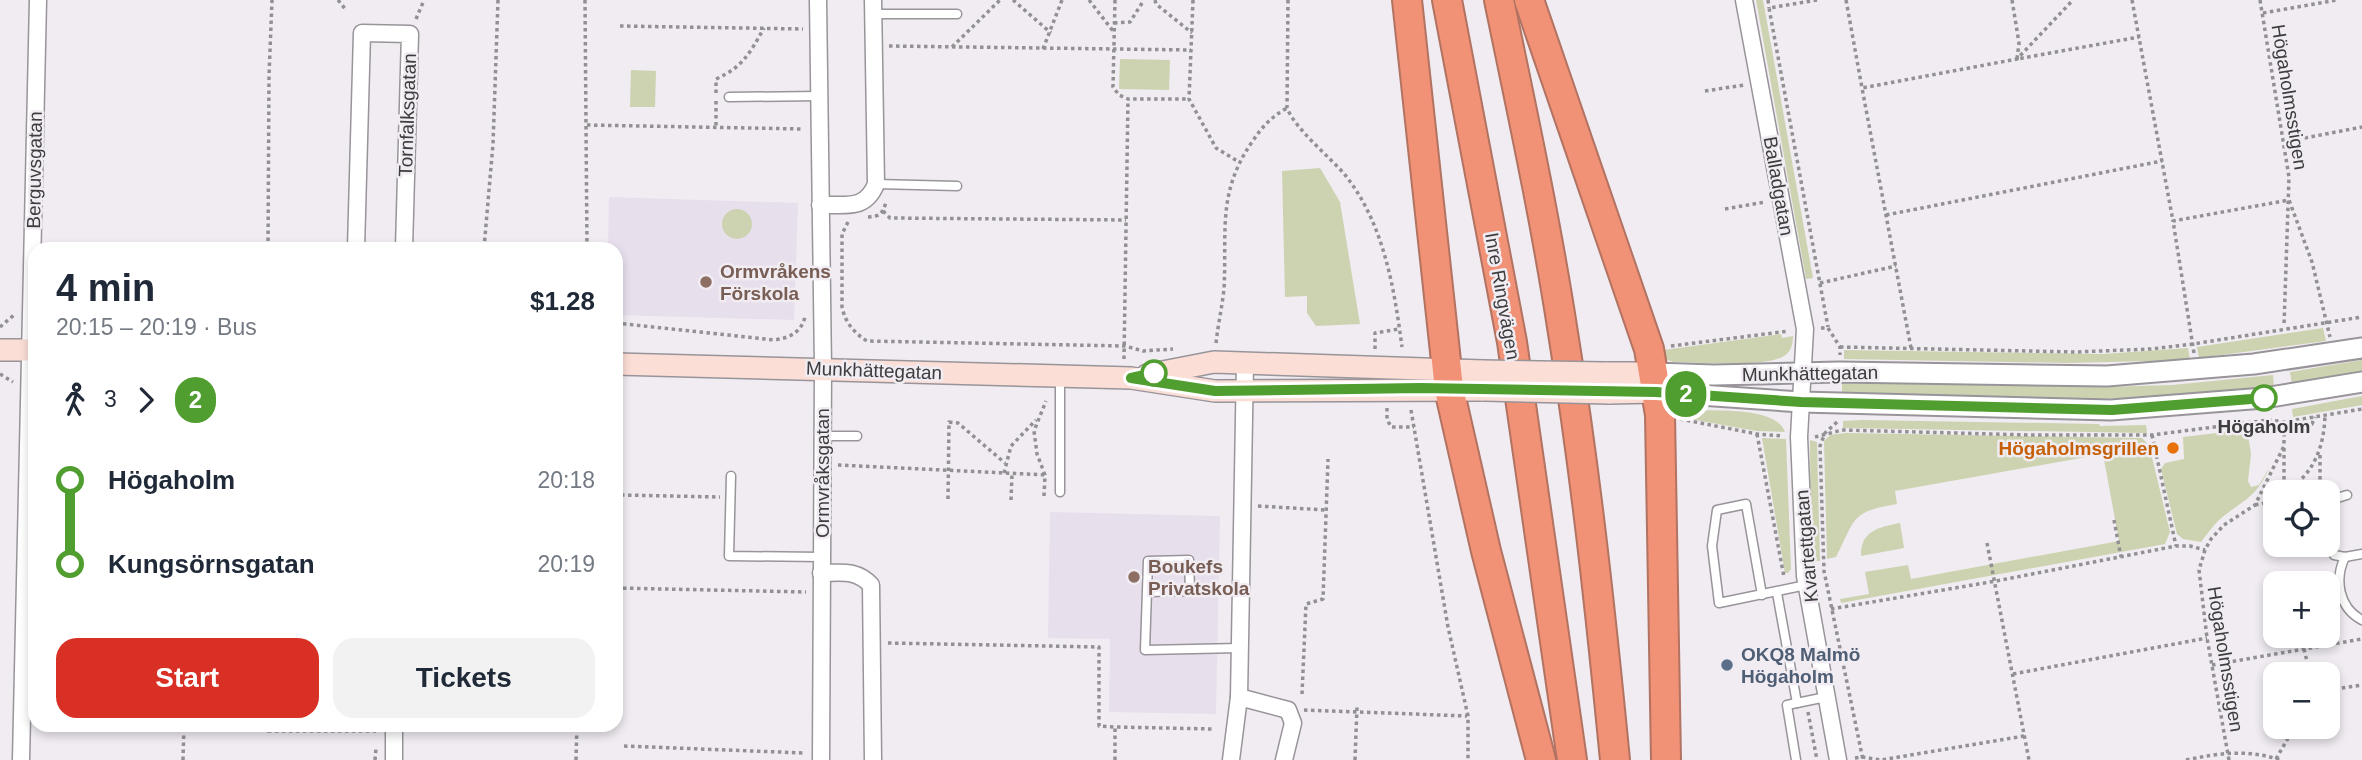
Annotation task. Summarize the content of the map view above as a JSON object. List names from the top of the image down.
{
  "streets": {
    "highway": ["Inre Ringvägen"],
    "main road": ["Munkhättegatan"],
    "street": [
      "Tornfalksgatan",
      "Berguvsgatan",
      "Balladgatan",
      "Ormvråksgatan",
      "Kvartettgatan"
    ],
    "path": ["Högaholmsstigen"]
  },
  "crossings": [
    ["Balladgatan", "Munkhättegatan"],
    ["Balladgatan", "Kvartettgatan"],
    ["Munkhättegatan", "Ormvråksgatan"],
    ["Munkhättegatan", "Kvartettgatan"]
  ],
  "places": [
    "Ormvråkens Förskola",
    "Högaholm",
    "Högaholmsgrillen",
    "Boukefs Privatskola",
    "OKQ8 Malmö Högaholm"
  ],
  "lines": ["bus line 2"],
  "page": {
    "on_map": "2",
    "heading": ["4 min", "20:15 – 20:19 · Bus", "$1.28"],
    "legs": ["3", "2"],
    "list": [
      {
        "name": "Högaholm",
        "value": "20:18"
      },
      {
        "name": "Kungsörnsgatan",
        "value": "20:19"
      }
    ],
    "map_buttons": ["+", "−"],
    "buttons": ["Start", "Tickets"]
  }
}
